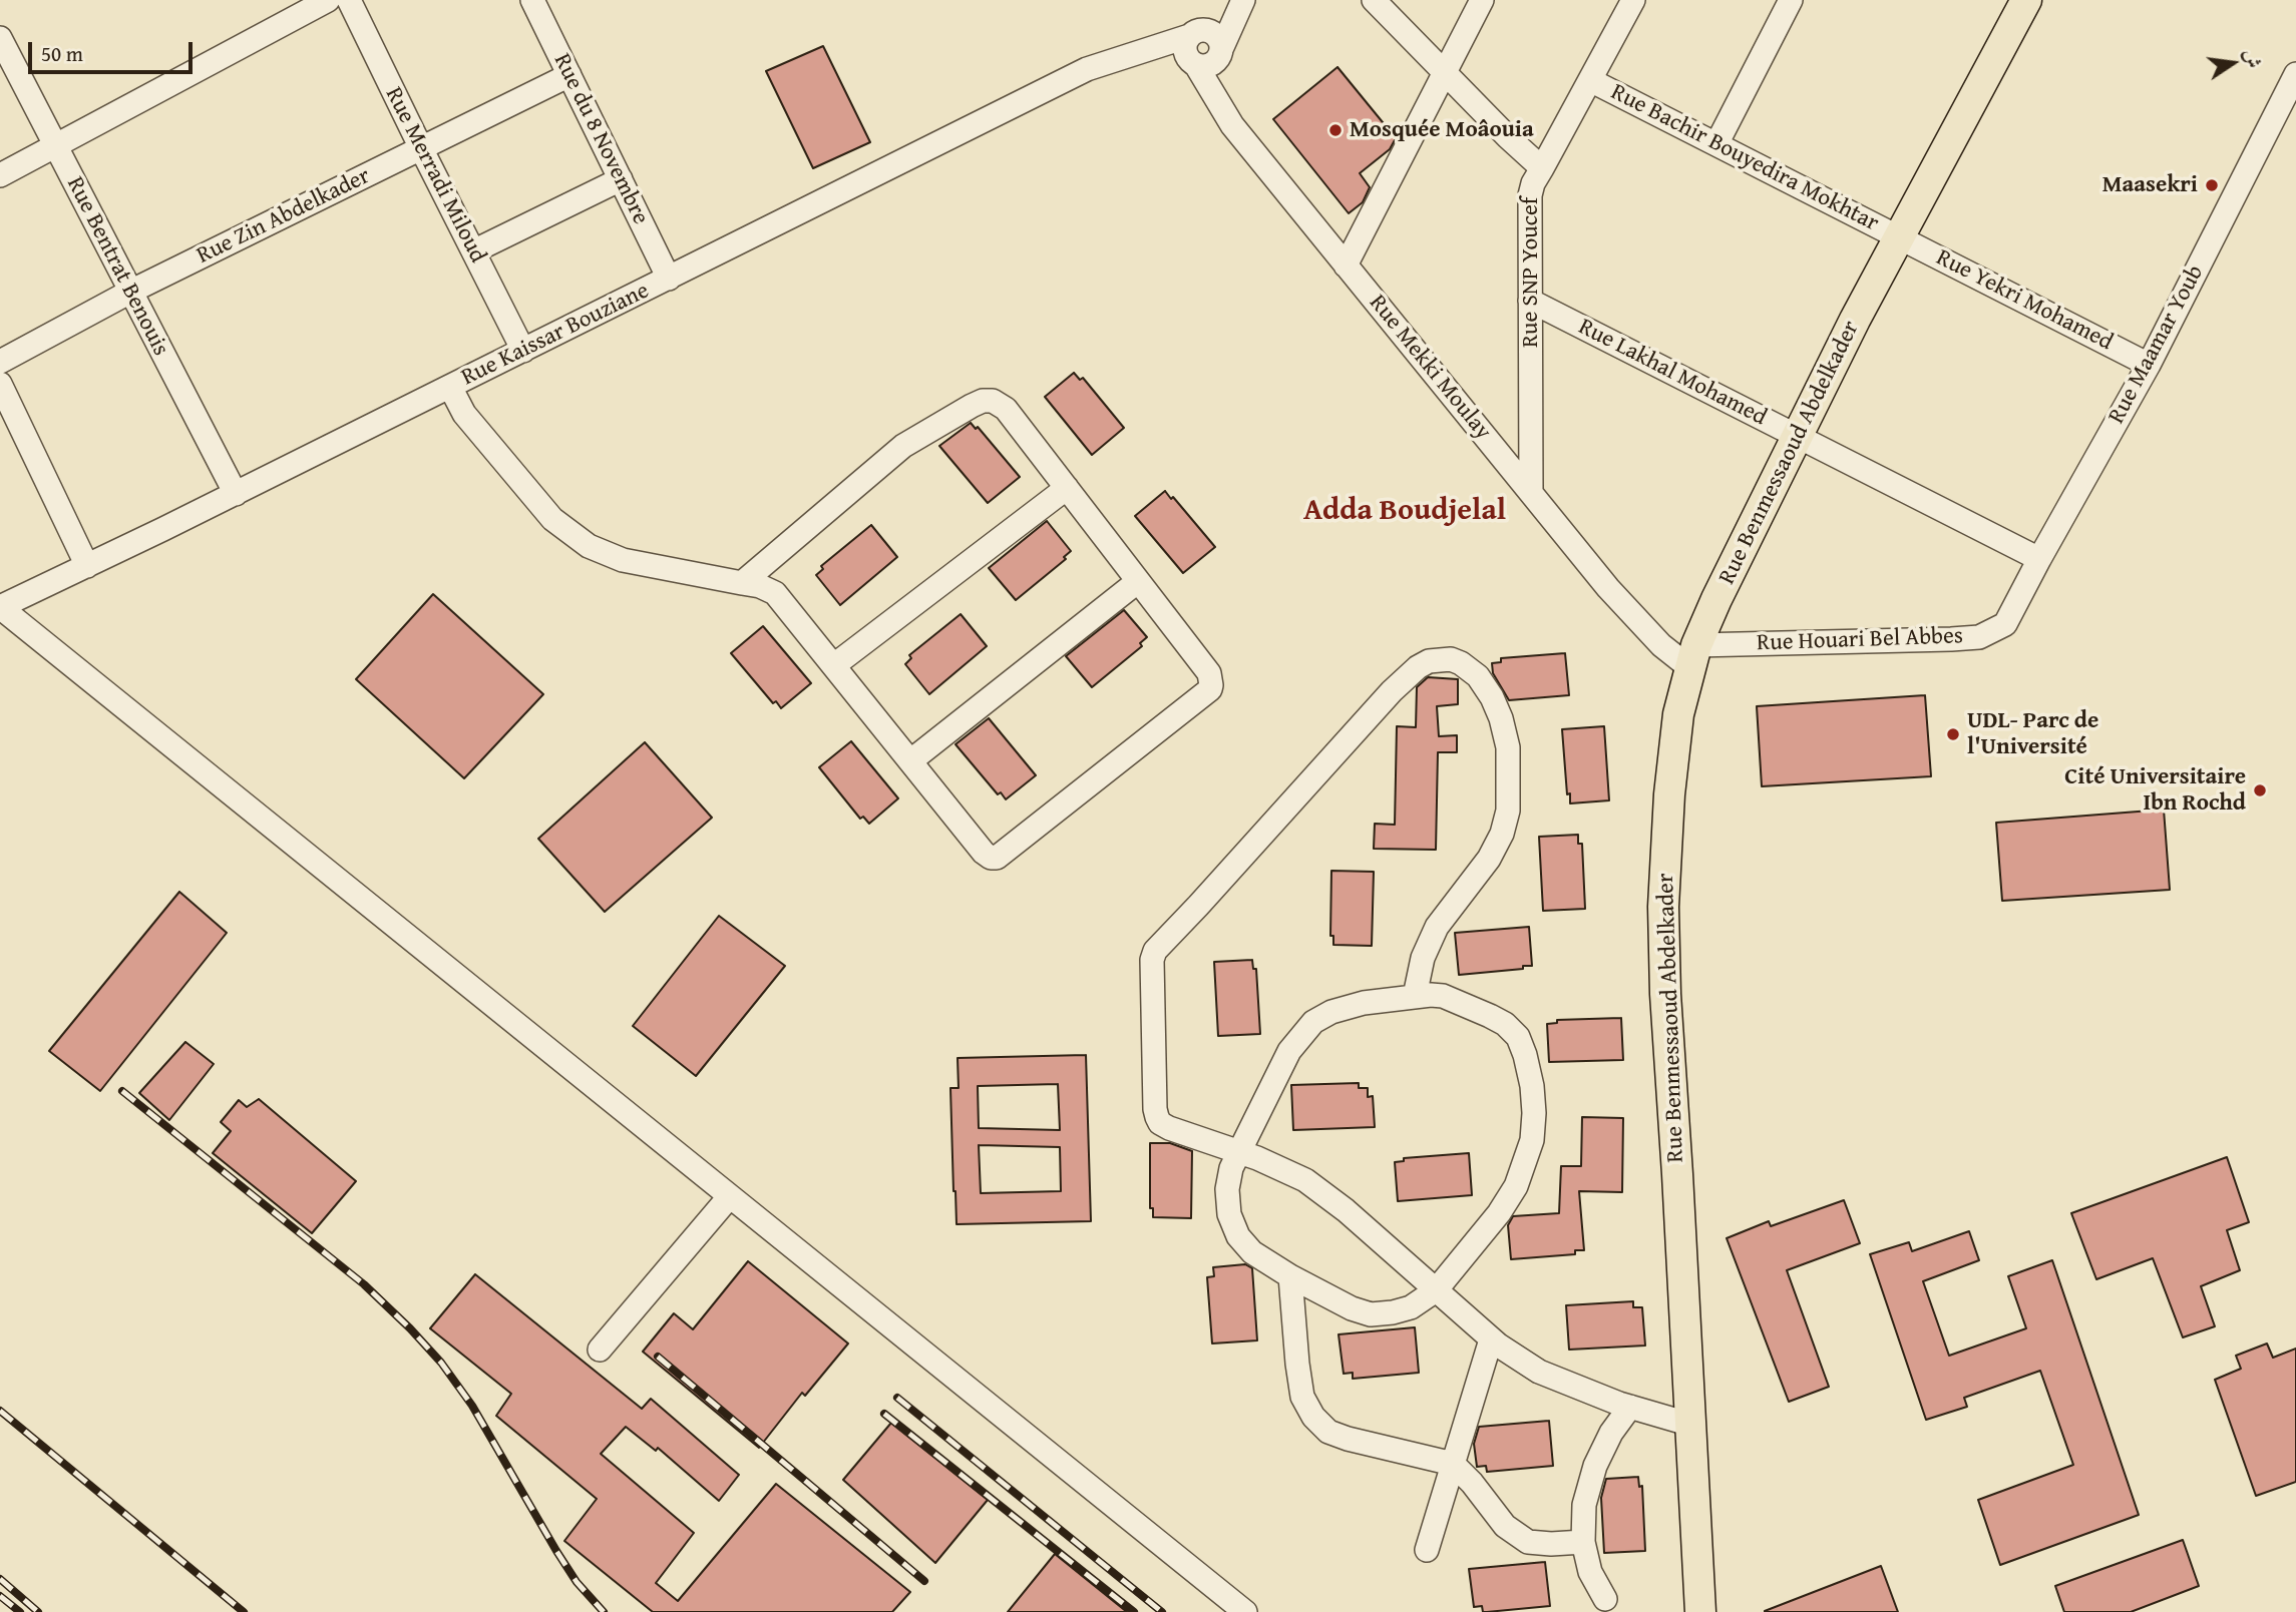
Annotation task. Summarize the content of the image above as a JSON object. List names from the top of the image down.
{
  "streets": {
    "main road": ["Rue Benmessaoud Abdelkader"],
    "street": [
      "Rue du 8 Novembre",
      "Rue Bachir Bouyedira Mokhtar",
      "Rue Merradi Miloud",
      "Rue Zin Abdelkader",
      "Rue Bentrat Benouis",
      "Rue SNP Youcef",
      "Rue Yekri Mohamed",
      "Rue Kaissar Bouziane",
      "Rue Maamar Youb",
      "Rue Mekki Moulay",
      "Rue Lakhal Mohamed",
      "Rue Houari Bel Abbes"
    ]
  },
  "crossings": [
    ["Rue du 8 Novembre", "Rue Zin Abdelkader"],
    ["Rue du 8 Novembre", "Rue Kaissar Bouziane"],
    ["Rue Bachir Bouyedira Mokhtar", "Rue Yekri Mohamed"],
    ["Rue Bachir Bouyedira Mokhtar", "Rue Benmessaoud Abdelkader"],
    ["Rue Merradi Miloud", "Rue Zin Abdelkader"],
    ["Rue Merradi Miloud", "Rue Kaissar Bouziane"],
    ["Rue Zin Abdelkader", "Rue Bentrat Benouis"],
    ["Rue Bentrat Benouis", "Rue Kaissar Bouziane"],
    ["Rue SNP Youcef", "Rue Mekki Moulay"],
    ["Rue SNP Youcef", "Rue Lakhal Mohamed"],
    ["Rue Yekri Mohamed", "Rue Maamar Youb"],
    ["Rue Yekri Mohamed", "Rue Benmessaoud Abdelkader"],
    ["Rue Kaissar Bouziane", "Rue Mekki Moulay"],
    ["Rue Maamar Youb", "Rue Lakhal Mohamed"],
    ["Rue Maamar Youb", "Rue Houari Bel Abbes"],
    ["Rue Mekki Moulay", "Rue Benmessaoud Abdelkader"],
    ["Rue Mekki Moulay", "Rue Houari Bel Abbes"],
    ["Rue Lakhal Mohamed", "Rue Benmessaoud Abdelkader"],
    ["Rue Benmessaoud Abdelkader", "Rue Houari Bel Abbes"]
  ],
  "districts": ["Adda Boudjelal"],
  "places": [
    "Mosquée Moâouia",
    "Maasekri",
    "UDL- Parc de l'Université",
    "Cité Universitaire Ibn Rochd"
  ],
  "scale_bar": "50 m",
  "north": "right"
}
